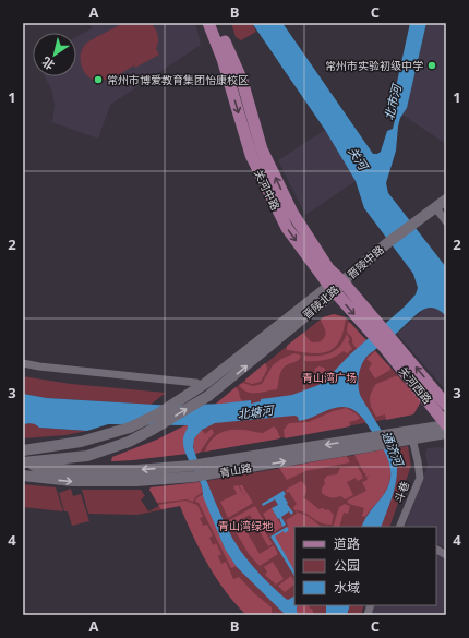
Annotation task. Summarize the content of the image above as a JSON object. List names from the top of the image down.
{
  "streets": {
    "main road": [
      "关河中路",
      "晋陵中路",
      "晋陵北路",
      "关河西路",
      "青山路"
    ],
    "street": ["斗巷"]
  },
  "crossings": [
    ["关河中路", "晋陵中路"],
    ["关河中路", "晋陵北路"],
    ["晋陵中路", "晋陵北路"],
    ["晋陵北路", "青山路"],
    ["关河西路", "青山路"],
    ["青山路", "斗巷"]
  ],
  "water": [
    "北市河",
    "关河",
    "北塘河",
    "通济河"
  ],
  "parks": ["青山湾广场", "青山湾绿地"],
  "places": ["常州市实验初级中学", "常州市博爱教育集团怡康校区"],
  "legend": ["道路", "公园", "水域"],
  "north": "bottom left",
  "grid": {
    "columns": ["A", "B", "C"],
    "rows": [
      "1",
      "2",
      "3",
      "4"
    ]
  }
}
